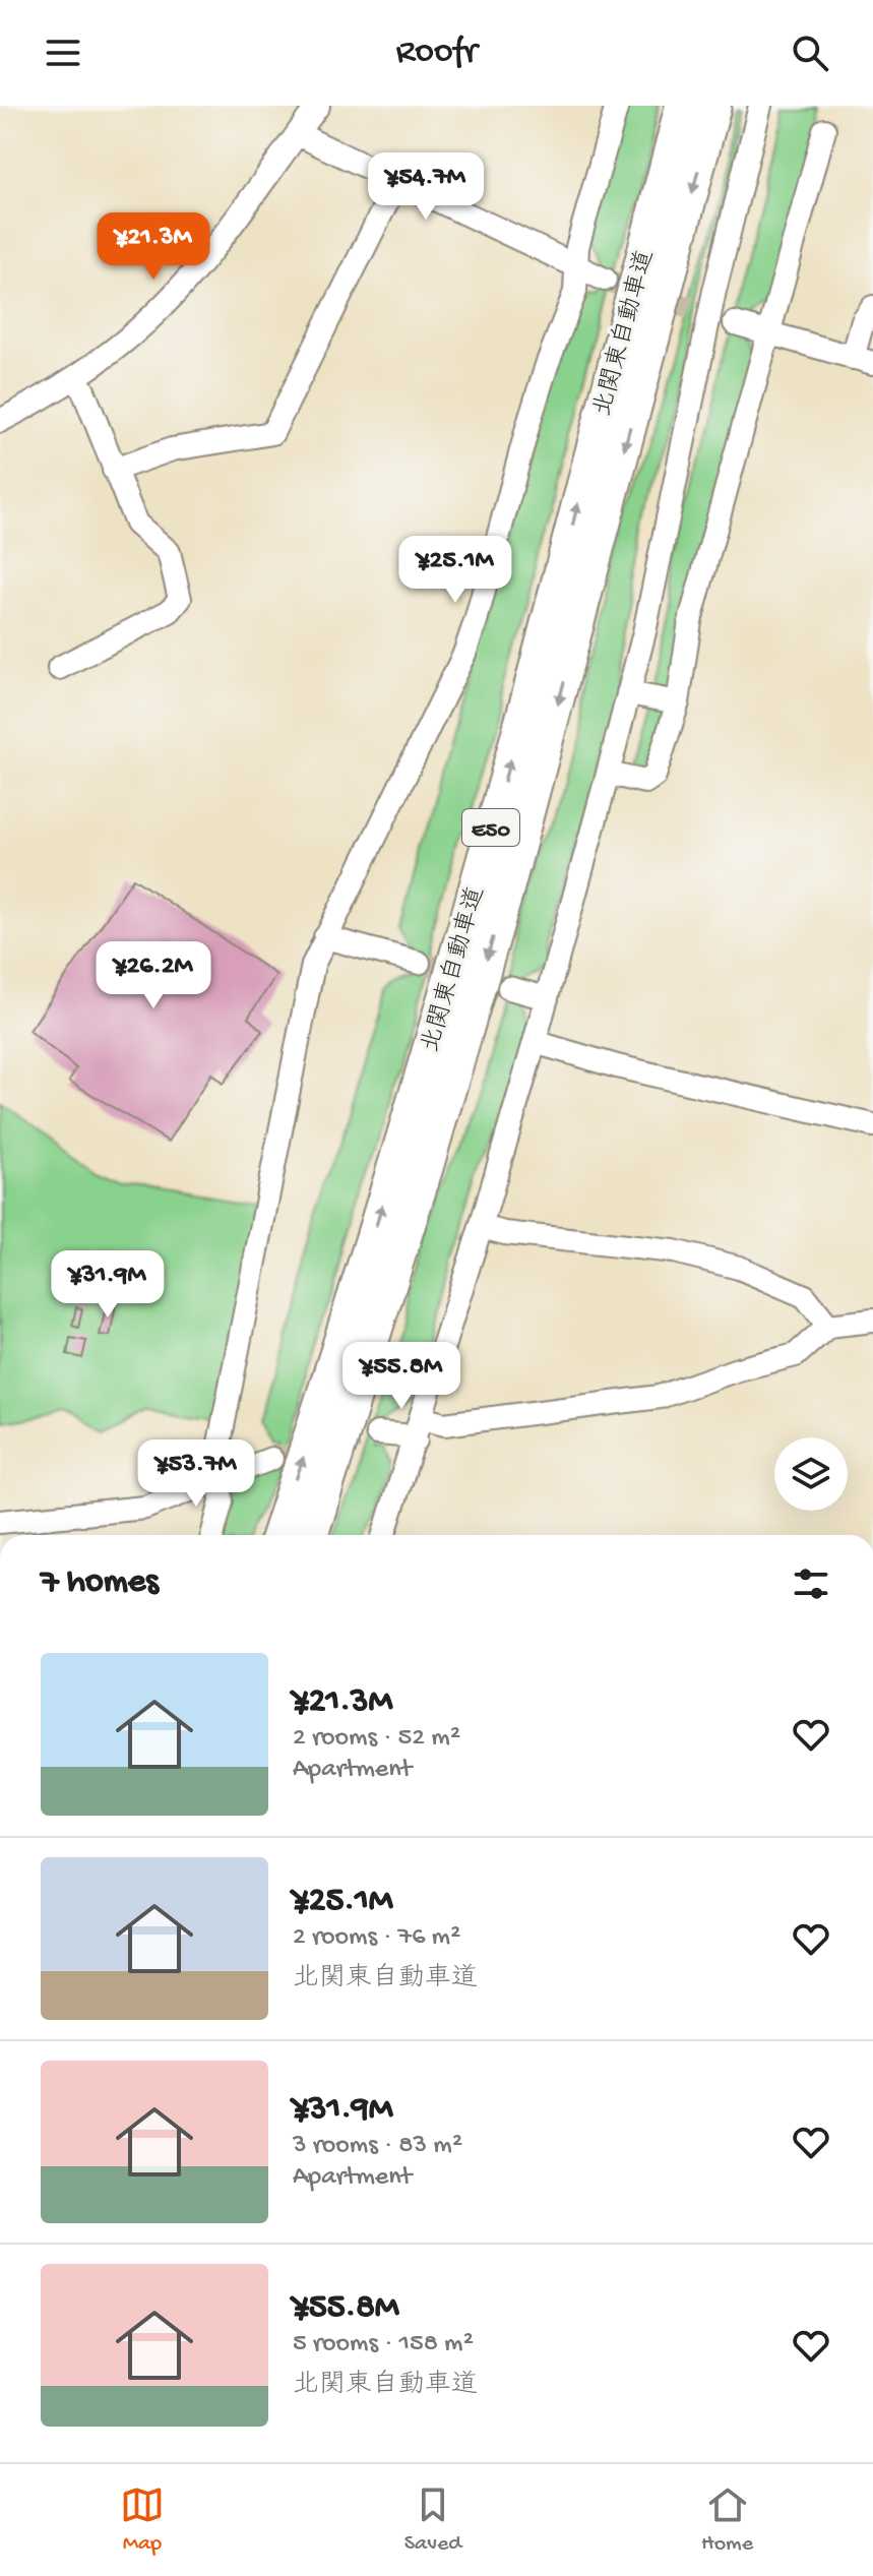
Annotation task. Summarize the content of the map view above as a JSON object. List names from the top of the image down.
{
  "streets": {
    "highway": ["北関東自動車道", "E50"]
  },
  "page": {
    "header": "Roofr",
    "price": [
      "¥54.7M",
      "¥21.3M",
      "¥25.1M",
      "¥26.2M",
      "¥31.9M",
      "¥55.8M",
      "¥53.7M"
    ],
    "heading": "7 homes",
    "list": [
      {
        "name": "¥21.3M",
        "note": "2 rooms · 52 m² · Apartment"
      },
      {
        "name": "¥25.1M",
        "note": "2 rooms · 76 m² · 北関東自動車道"
      },
      {
        "name": "¥31.9M",
        "note": "3 rooms · 83 m² · Apartment"
      },
      {
        "name": "¥55.8M",
        "note": "5 rooms · 158 m² · 北関東自動車道"
      }
    ],
    "tabs": ["Map", "Saved", "Home"]
  }
}
